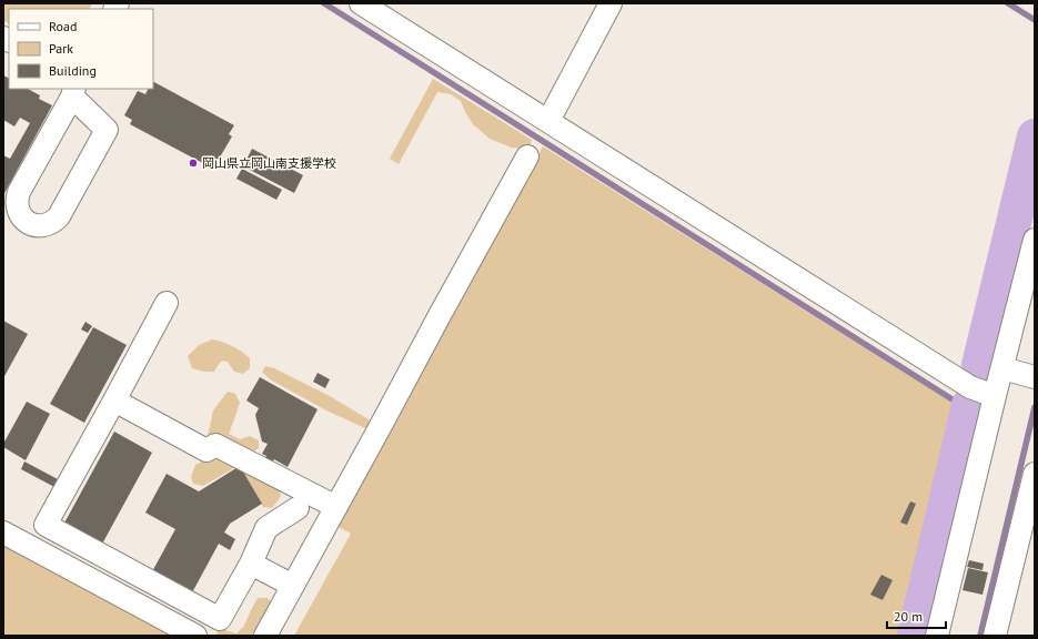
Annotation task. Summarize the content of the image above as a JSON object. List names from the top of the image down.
{
  "places": ["岡山県立岡山南支援学校"],
  "legend": ["Road", "Park", "Building"],
  "scale_bar": "20 m"
}
